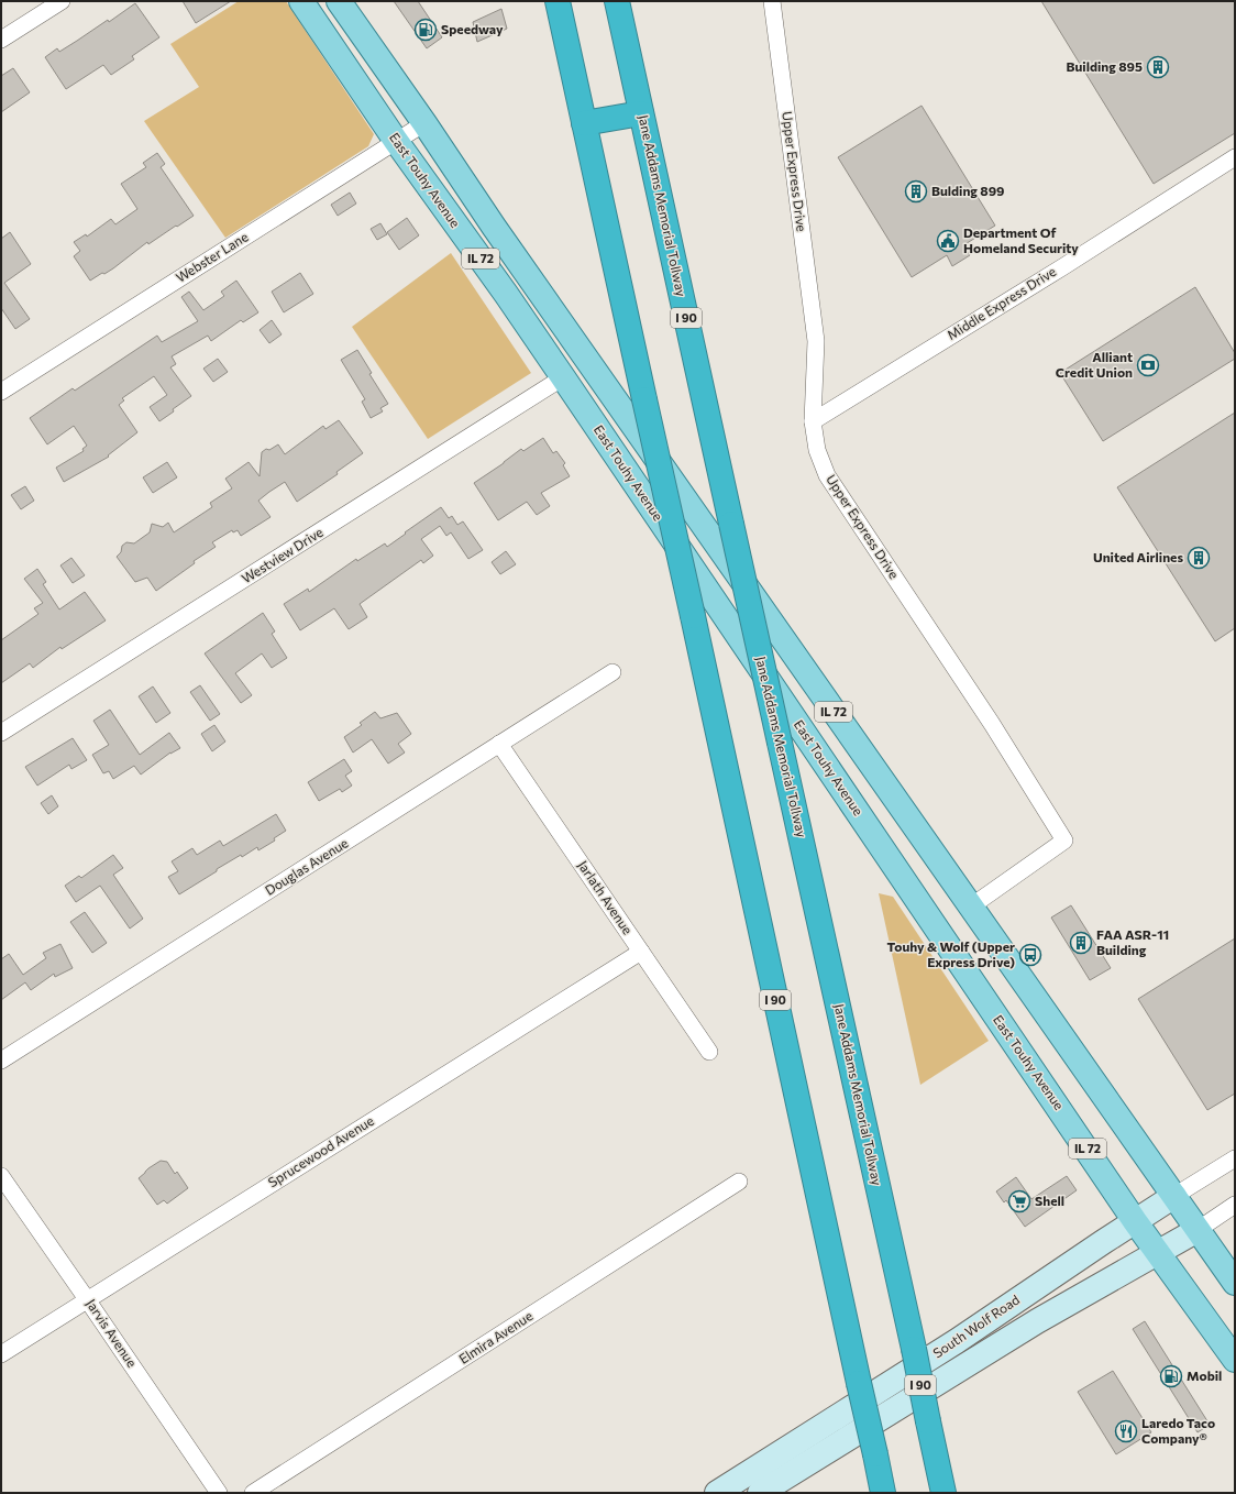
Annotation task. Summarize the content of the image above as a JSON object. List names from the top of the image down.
{
  "streets": {
    "highway": ["Jane Addams Memorial Tollway", "I 90"],
    "main road": ["East Touhy Avenue", "IL 72", "South Wolf Road"],
    "street": [
      "Upper Express Drive",
      "Webster Lane",
      "Middle Express Drive",
      "Westview Drive",
      "Douglas Avenue",
      "Jarlath Avenue",
      "Sprucewood Avenue",
      "Jarvis Avenue",
      "Elmira Avenue"
    ]
  },
  "crossings": [
    ["Upper Express Drive", "IL 72"],
    ["Upper Express Drive", "Middle Express Drive"],
    ["East Touhy Avenue", "Webster Lane"],
    ["East Touhy Avenue", "Westview Drive"],
    ["East Touhy Avenue", "South Wolf Road"],
    ["Webster Lane", "IL 72"],
    ["IL 72", "South Wolf Road"],
    ["Douglas Avenue", "Jarlath Avenue"],
    ["Jarlath Avenue", "Sprucewood Avenue"],
    ["Sprucewood Avenue", "Jarvis Avenue"]
  ],
  "places": {
    "fuel station": ["Speedway", "Mobil"],
    "building": [
      "Building 895",
      "Bulding 899",
      "United Airlines",
      "FAA ASR-11 Building"
    ],
    "public building": ["Department Of Homeland Security"],
    "bank": ["Alliant Credit Union"],
    "bus stop": ["Touhy & Wolf (Upper Express Drive)"],
    "supermarket": ["Shell"],
    "restaurant": ["Laredo Taco Company®"]
  }
}
